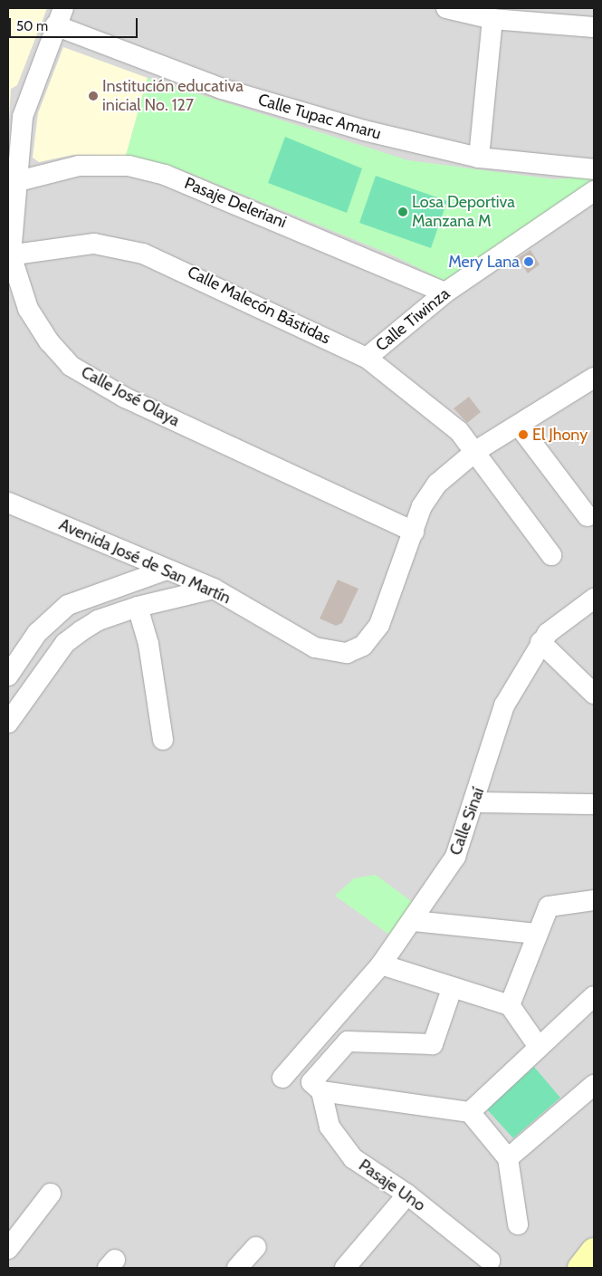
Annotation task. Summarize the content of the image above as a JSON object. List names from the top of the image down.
{
  "streets": {
    "street": [
      "Calle Tupac Amaru",
      "Pasaje Deleriani",
      "Calle Malecón Bástidas",
      "Calle Tiwinza",
      "Calle José Olaya",
      "Avenida José de San Martín",
      "Calle Sinaí",
      "Pasaje Uno"
    ]
  },
  "crossings": [
    ["Calle Tupac Amaru", "Calle José Olaya"],
    ["Pasaje Deleriani", "Calle Tiwinza"],
    ["Pasaje Deleriani", "Calle José Olaya"],
    ["Calle Malecón Bástidas", "Calle Tiwinza"],
    ["Calle Malecón Bástidas", "Calle José Olaya"],
    ["Calle Malecón Bástidas", "Avenida José de San Martín"],
    ["Calle José Olaya", "Avenida José de San Martín"]
  ],
  "places": [
    "Institución educativa inicial No. 127",
    "Losa Deportiva Manzana M",
    "Mery Lana",
    "El Jhony"
  ],
  "scale_bar": "50 m"
}
